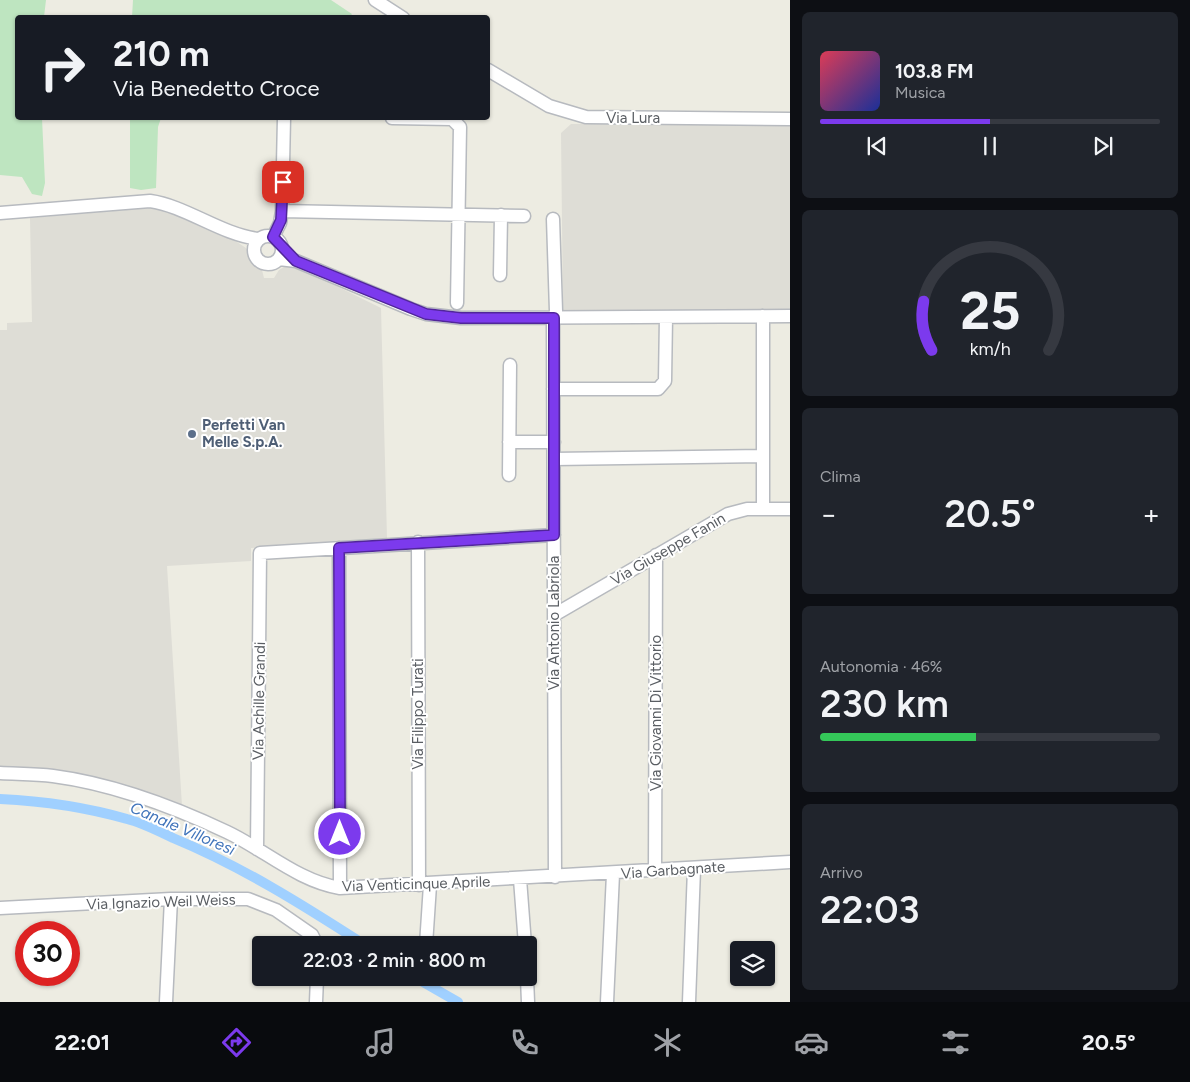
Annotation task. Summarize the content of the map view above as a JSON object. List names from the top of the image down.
{
  "streets": {
    "street": [
      "Via Lura",
      "Via Giuseppe Fanin",
      "Via Antonio Labriola",
      "Via Achille Grandi",
      "Via Giovanni Di Vittorio",
      "Via Filippo Turati",
      "Via Garbagnate",
      "Via Venticinque Aprile",
      "Via Ignazio Weil Weiss"
    ]
  },
  "crossings": [
    ["Via Giuseppe Fanin", "Via Antonio Labriola"],
    ["Via Giuseppe Fanin", "Via Giovanni Di Vittorio"],
    ["Via Antonio Labriola", "Via Garbagnate"],
    ["Via Antonio Labriola", "Via Venticinque Aprile"],
    ["Via Achille Grandi", "Via Venticinque Aprile"],
    ["Via Giovanni Di Vittorio", "Via Garbagnate"],
    ["Via Filippo Turati", "Via Venticinque Aprile"],
    ["Via Garbagnate", "Via Venticinque Aprile"]
  ],
  "water": ["Canale Villoresi"],
  "places": ["Perfetti Van Melle S.p.A."],
  "page": {
    "turn": ["210 m", "Via Benedetto Croce"],
    "song": ["103.8 FM", "Musica"],
    "tile": [
      "Clima",
      ["Autonomia · 46%", "230 km"],
      ["Arrivo", "22:03"]
    ],
    "heat": ["−", "20.5°", "+"],
    "limit": "30",
    "trip": "22:03 · 2 min · 800 m",
    "tabs": ["22:01", "20.5°"],
    "gauge": ["25", "km/h"]
  }
}
